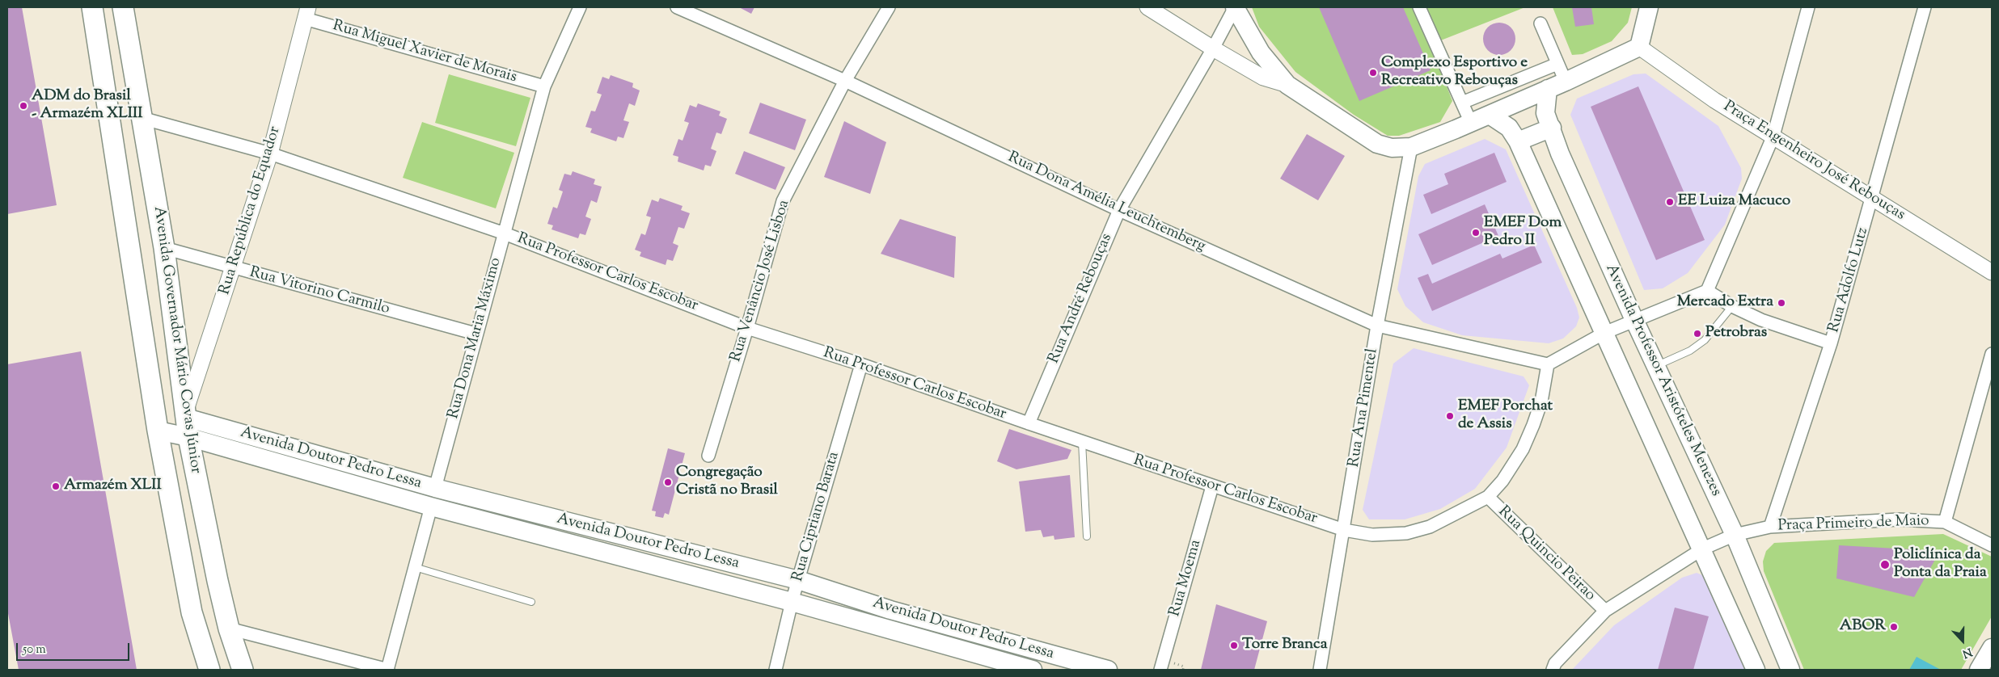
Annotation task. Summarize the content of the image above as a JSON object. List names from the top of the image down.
{
  "streets": {
    "main road": ["Avenida Governador Mário Covas Júnior", "Avenida Professor Aristóteles Menezes", "Avenida Doutor Pedro Lessa"],
    "street": [
      "Rua Miguel Xavier de Morais",
      "Praça Engenheiro José Rebouças",
      "Rua Dona Amélia Leuchtemberg",
      "Rua República do Equador",
      "Rua Professor Carlos Escobar",
      "Rua Adolfo Lutz",
      "Rua Venâncio José Lisboa",
      "Rua Vitorino Carmilo",
      "Rua André Rebouças",
      "Rua Dona Maria Máximo",
      "Rua Ana Pimentel",
      "Rua Cipriano Barata",
      "Praça Primeiro de Maio",
      "Rua Quincio Peirao",
      "Rua Moema"
    ]
  },
  "crossings": [
    ["Rua Miguel Xavier de Morais", "Rua República do Equador"],
    ["Rua Miguel Xavier de Morais", "Rua Dona Maria Máximo"],
    ["Praça Engenheiro José Rebouças", "Rua Adolfo Lutz"],
    ["Rua Dona Amélia Leuchtemberg", "Rua Professor Carlos Escobar"],
    ["Rua Dona Amélia Leuchtemberg", "Rua Venâncio José Lisboa"],
    ["Rua Dona Amélia Leuchtemberg", "Rua André Rebouças"],
    ["Rua Dona Amélia Leuchtemberg", "Rua Ana Pimentel"],
    ["Rua República do Equador", "Rua Professor Carlos Escobar"],
    ["Rua República do Equador", "Rua Vitorino Carmilo"],
    ["Rua República do Equador", "Avenida Governador Mário Covas Júnior"],
    ["Rua República do Equador", "Avenida Doutor Pedro Lessa"],
    ["Rua Professor Carlos Escobar", "Rua Venâncio José Lisboa"],
    ["Rua Professor Carlos Escobar", "Rua André Rebouças"],
    ["Rua Professor Carlos Escobar", "Rua Dona Maria Máximo"],
    ["Rua Professor Carlos Escobar", "Avenida Governador Mário Covas Júnior"],
    ["Rua Professor Carlos Escobar", "Rua Ana Pimentel"],
    ["Rua Professor Carlos Escobar", "Rua Cipriano Barata"],
    ["Rua Professor Carlos Escobar", "Rua Quincio Peirao"],
    ["Rua Professor Carlos Escobar", "Rua Moema"],
    ["Rua Adolfo Lutz", "Praça Primeiro de Maio"],
    ["Rua Vitorino Carmilo", "Rua Dona Maria Máximo"],
    ["Rua Vitorino Carmilo", "Avenida Governador Mário Covas Júnior"],
    ["Rua Dona Maria Máximo", "Avenida Doutor Pedro Lessa"],
    ["Avenida Governador Mário Covas Júnior", "Avenida Doutor Pedro Lessa"],
    ["Avenida Professor Aristóteles Menezes", "Praça Primeiro de Maio"],
    ["Avenida Doutor Pedro Lessa", "Rua Cipriano Barata"],
    ["Praça Primeiro de Maio", "Rua Quincio Peirao"]
  ],
  "places": [
    "Complexo Esportivo e Recreativo Rebouças",
    "ADM do Brasil - Armazém XLIII",
    "EE Luiza Macuco",
    "EMEF Dom Pedro II",
    "Mercado Extra",
    "Petrobras",
    "EMEF Porchat de Assis",
    "Congregação Cristã no Brasil",
    "Armazém XLII",
    "Policlínica da Ponta da Praia",
    "ABOR",
    "Torre Branca"
  ],
  "scale_bar": "50 m",
  "north": "bottom"
}
